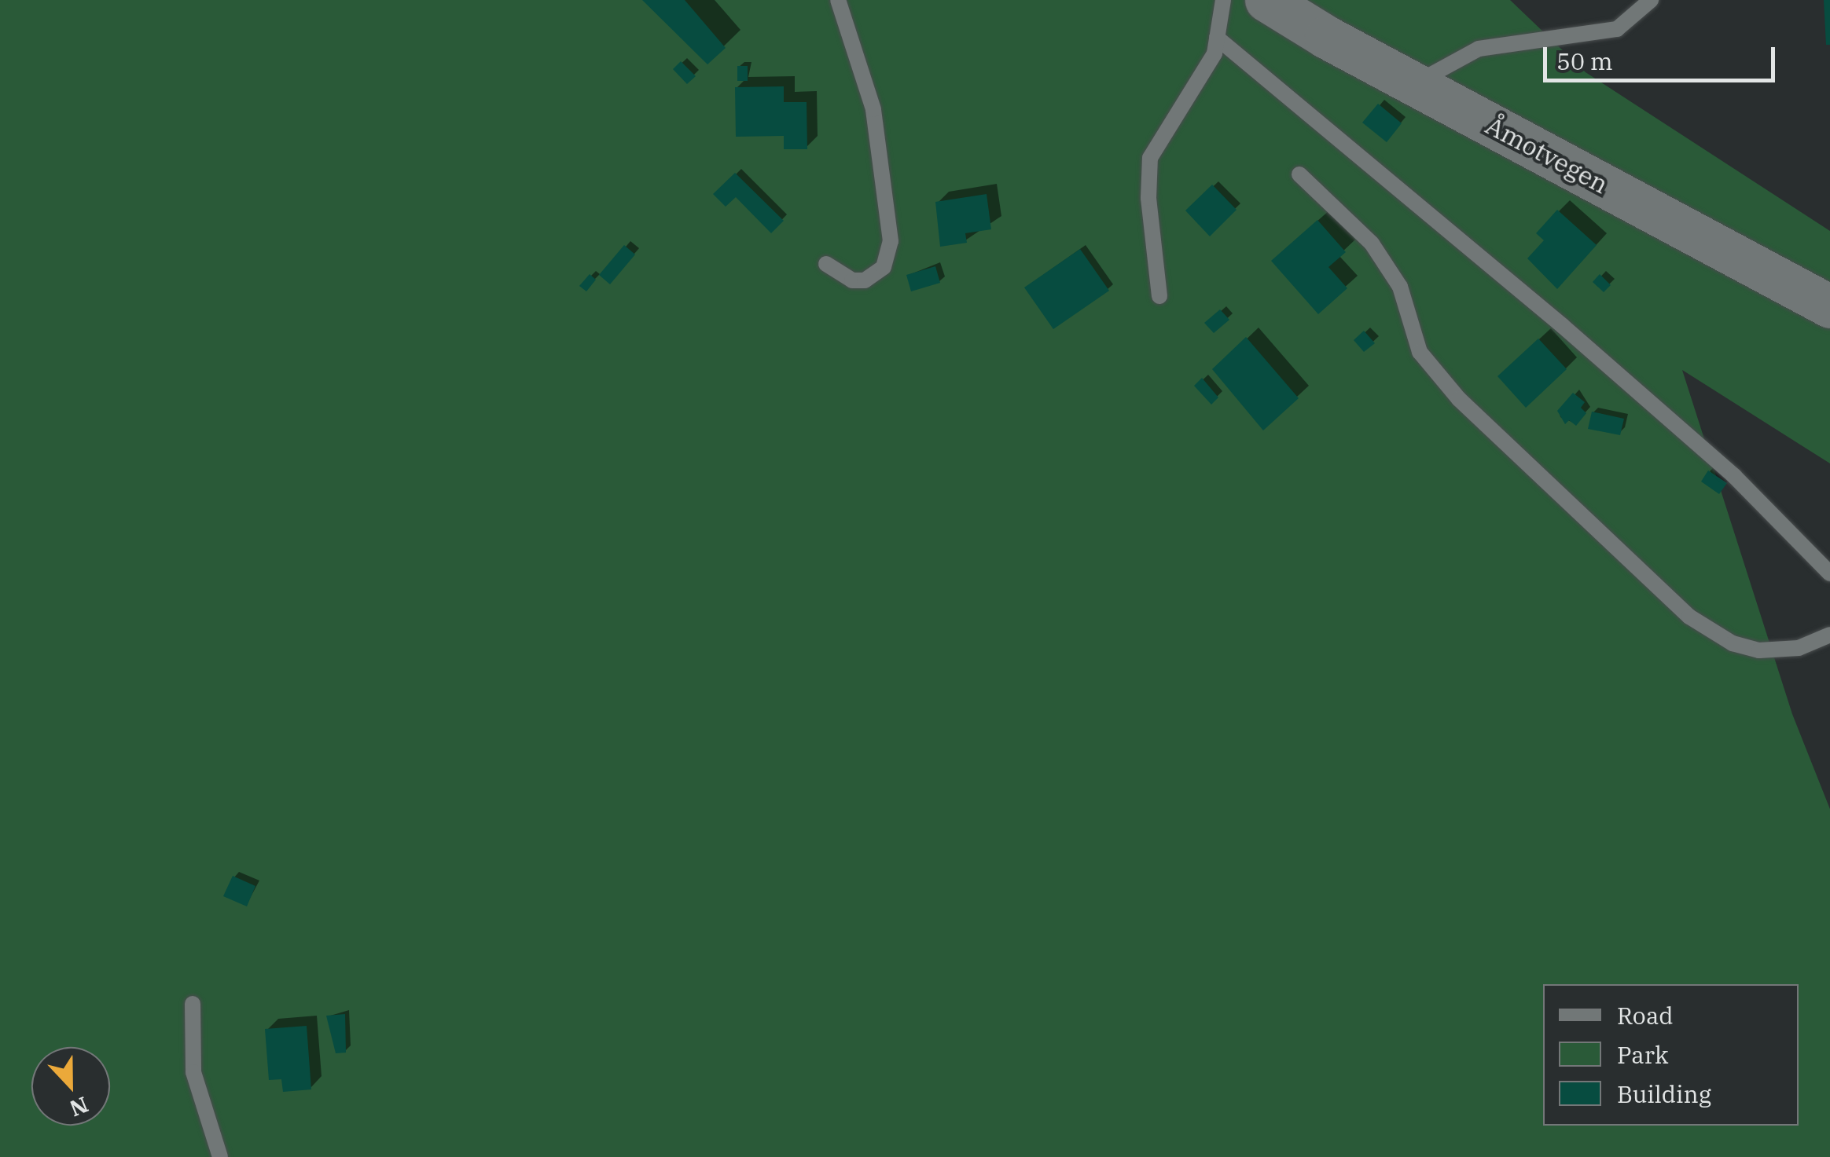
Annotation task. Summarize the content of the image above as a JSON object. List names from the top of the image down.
{
  "streets": {
    "main road": ["Åmotvegen"]
  },
  "legend": ["Road", "Park", "Building"],
  "scale_bar": "50 m",
  "north": "bottom"
}
